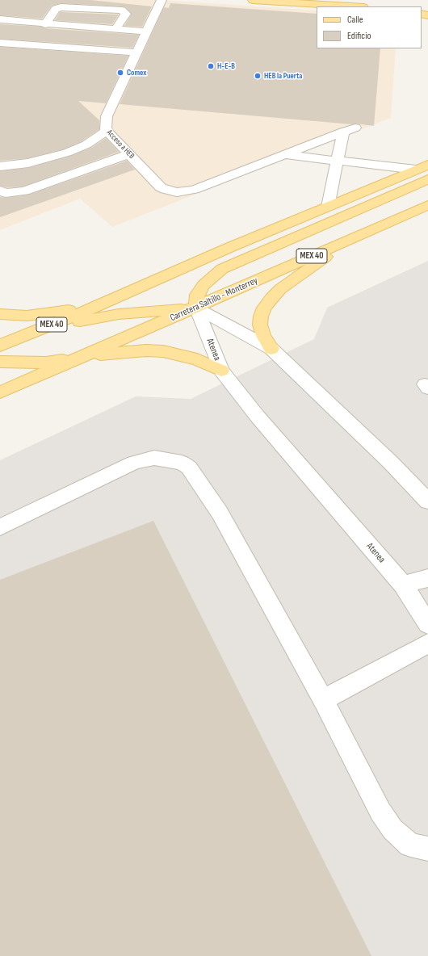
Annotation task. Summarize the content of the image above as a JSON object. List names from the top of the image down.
{
  "streets": {
    "main road": ["MEX 40", "Carretera Saltillo - Monterrey"],
    "lane": ["Acceso a HEB", "Atenea"]
  },
  "crossings": [
    ["Carretera Saltillo - Monterrey", "Atenea"]
  ],
  "places": ["H-E-B", "Comex", "HEB la Puerta"],
  "legend": ["Calle", "Edificio"]
}
